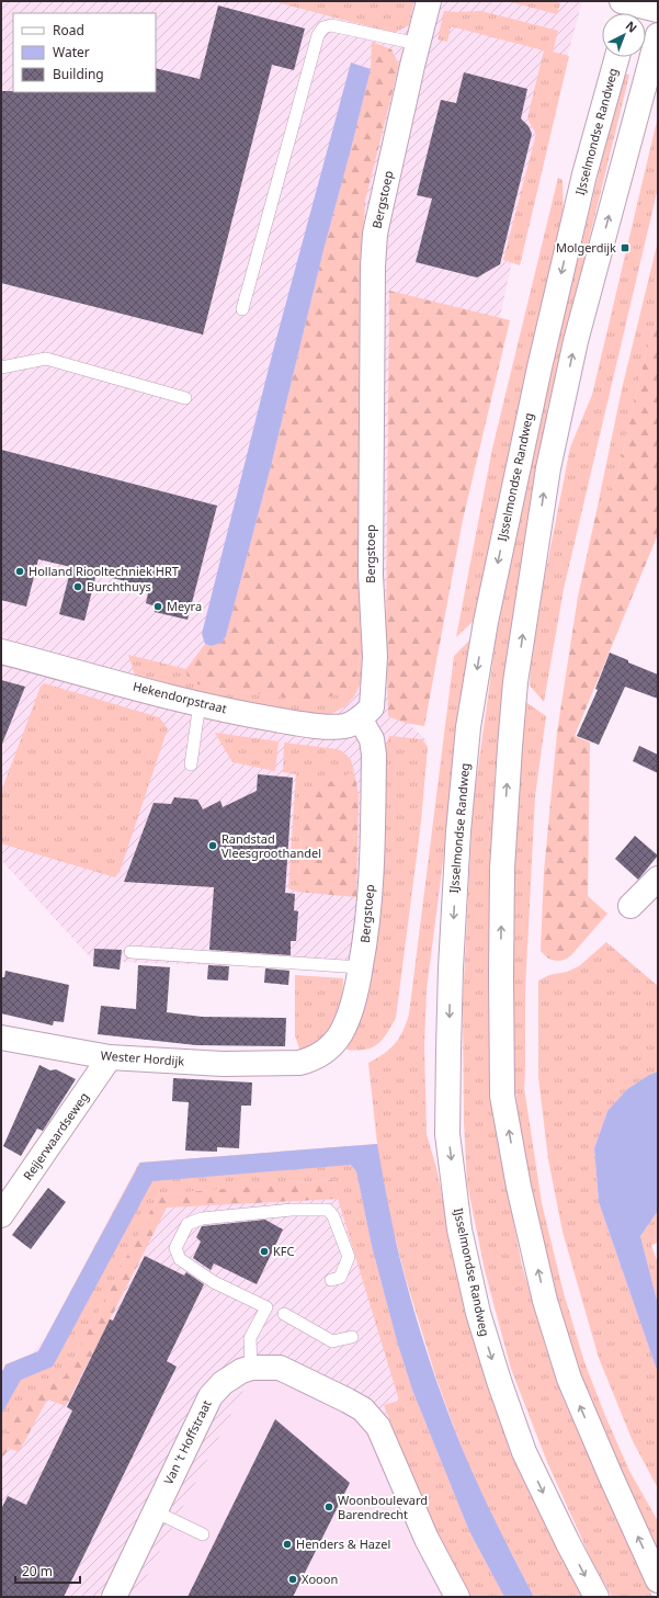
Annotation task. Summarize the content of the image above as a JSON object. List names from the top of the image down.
{
  "streets": {
    "main road": [
      "IJsselmondse Randweg",
      "Bergstoep",
      "Hekendorpstraat",
      "Wester Hordijk",
      "Reijerwaardseweg",
      "Van 't Hoffstraat"
    ]
  },
  "crossings": [
    ["Bergstoep", "Hekendorpstraat"],
    ["Bergstoep", "Wester Hordijk"],
    ["Wester Hordijk", "Reijerwaardseweg"]
  ],
  "places": {
    "transit": ["Molgerdijk"],
    "other": [
      "Holland Riooltechniek HRT",
      "Burchthuys",
      "Meyra",
      "Randstad Vleesgroothandel",
      "KFC",
      "Woonboulevard Barendrecht",
      "Henders & Hazel",
      "Xooon"
    ]
  },
  "legend": ["Road", "Water", "Building"],
  "scale_bar": "20 m",
  "north": "top right"
}
